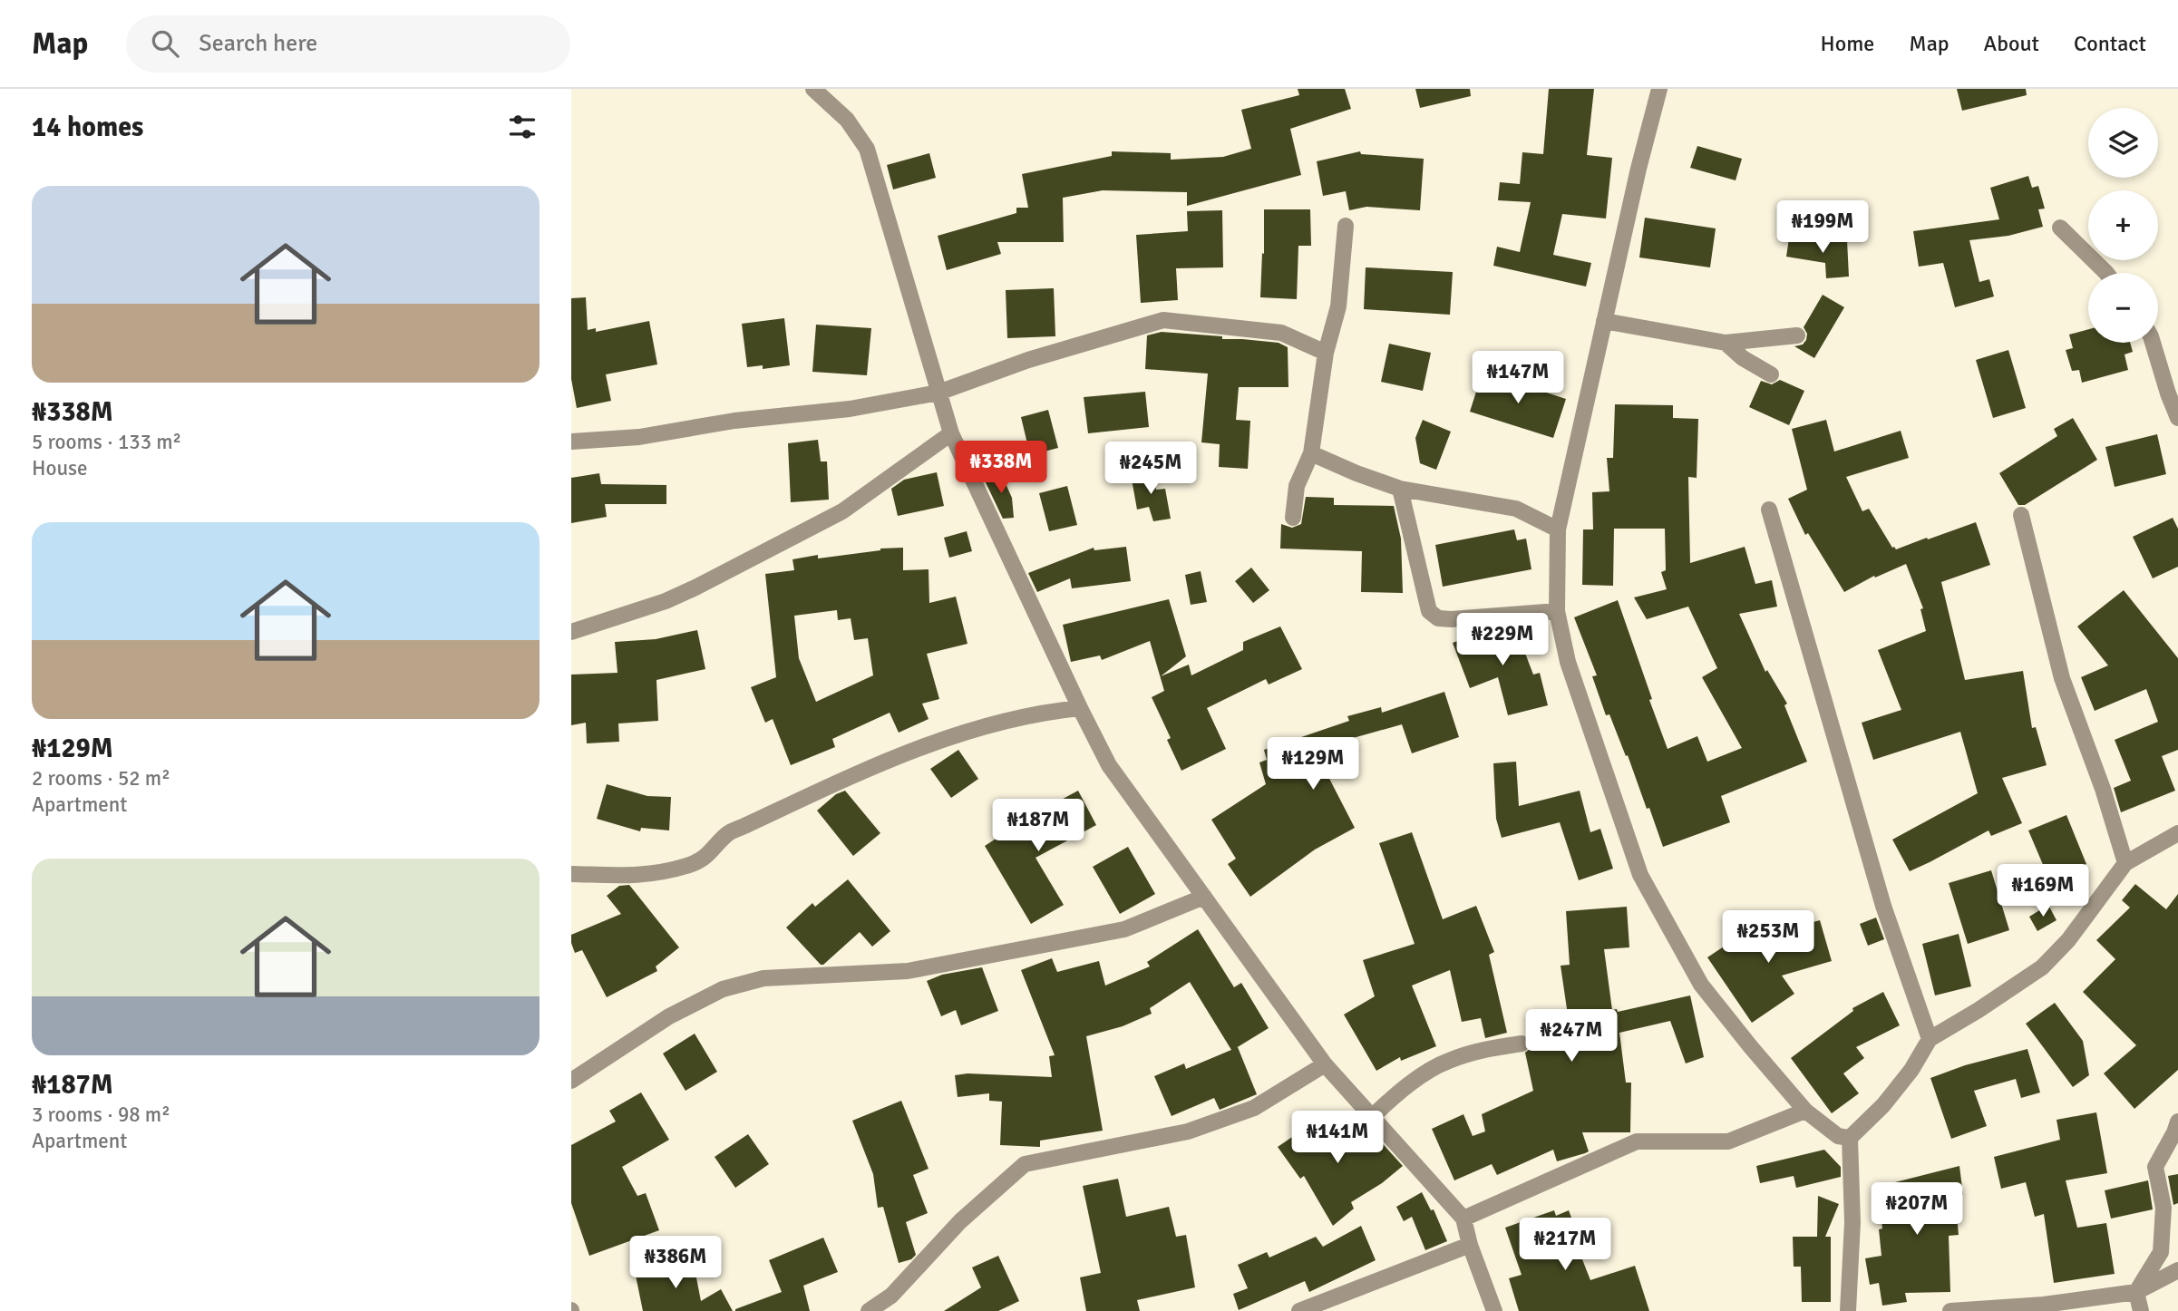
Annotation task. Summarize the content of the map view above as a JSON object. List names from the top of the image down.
{
  "page": {
    "header": "Map",
    "search": "Search here",
    "nav": [
      "Home",
      "Map",
      "About",
      "Contact"
    ],
    "heading": "14 homes",
    "map_buttons": ["+", "−"],
    "list": [
      {
        "name": "₦338M",
        "note": "5 rooms · 133 m² · House"
      },
      {
        "name": "₦129M",
        "note": "2 rooms · 52 m² · Apartment"
      },
      {
        "name": "₦187M",
        "note": "3 rooms · 98 m² · Apartment"
      }
    ],
    "price": [
      "₦199M",
      "₦147M",
      "₦338M",
      "₦245M",
      "₦229M",
      "₦129M",
      "₦187M",
      "₦169M",
      "₦253M",
      "₦247M",
      "₦141M",
      "₦207M",
      "₦217M",
      "₦386M"
    ]
  }
}
